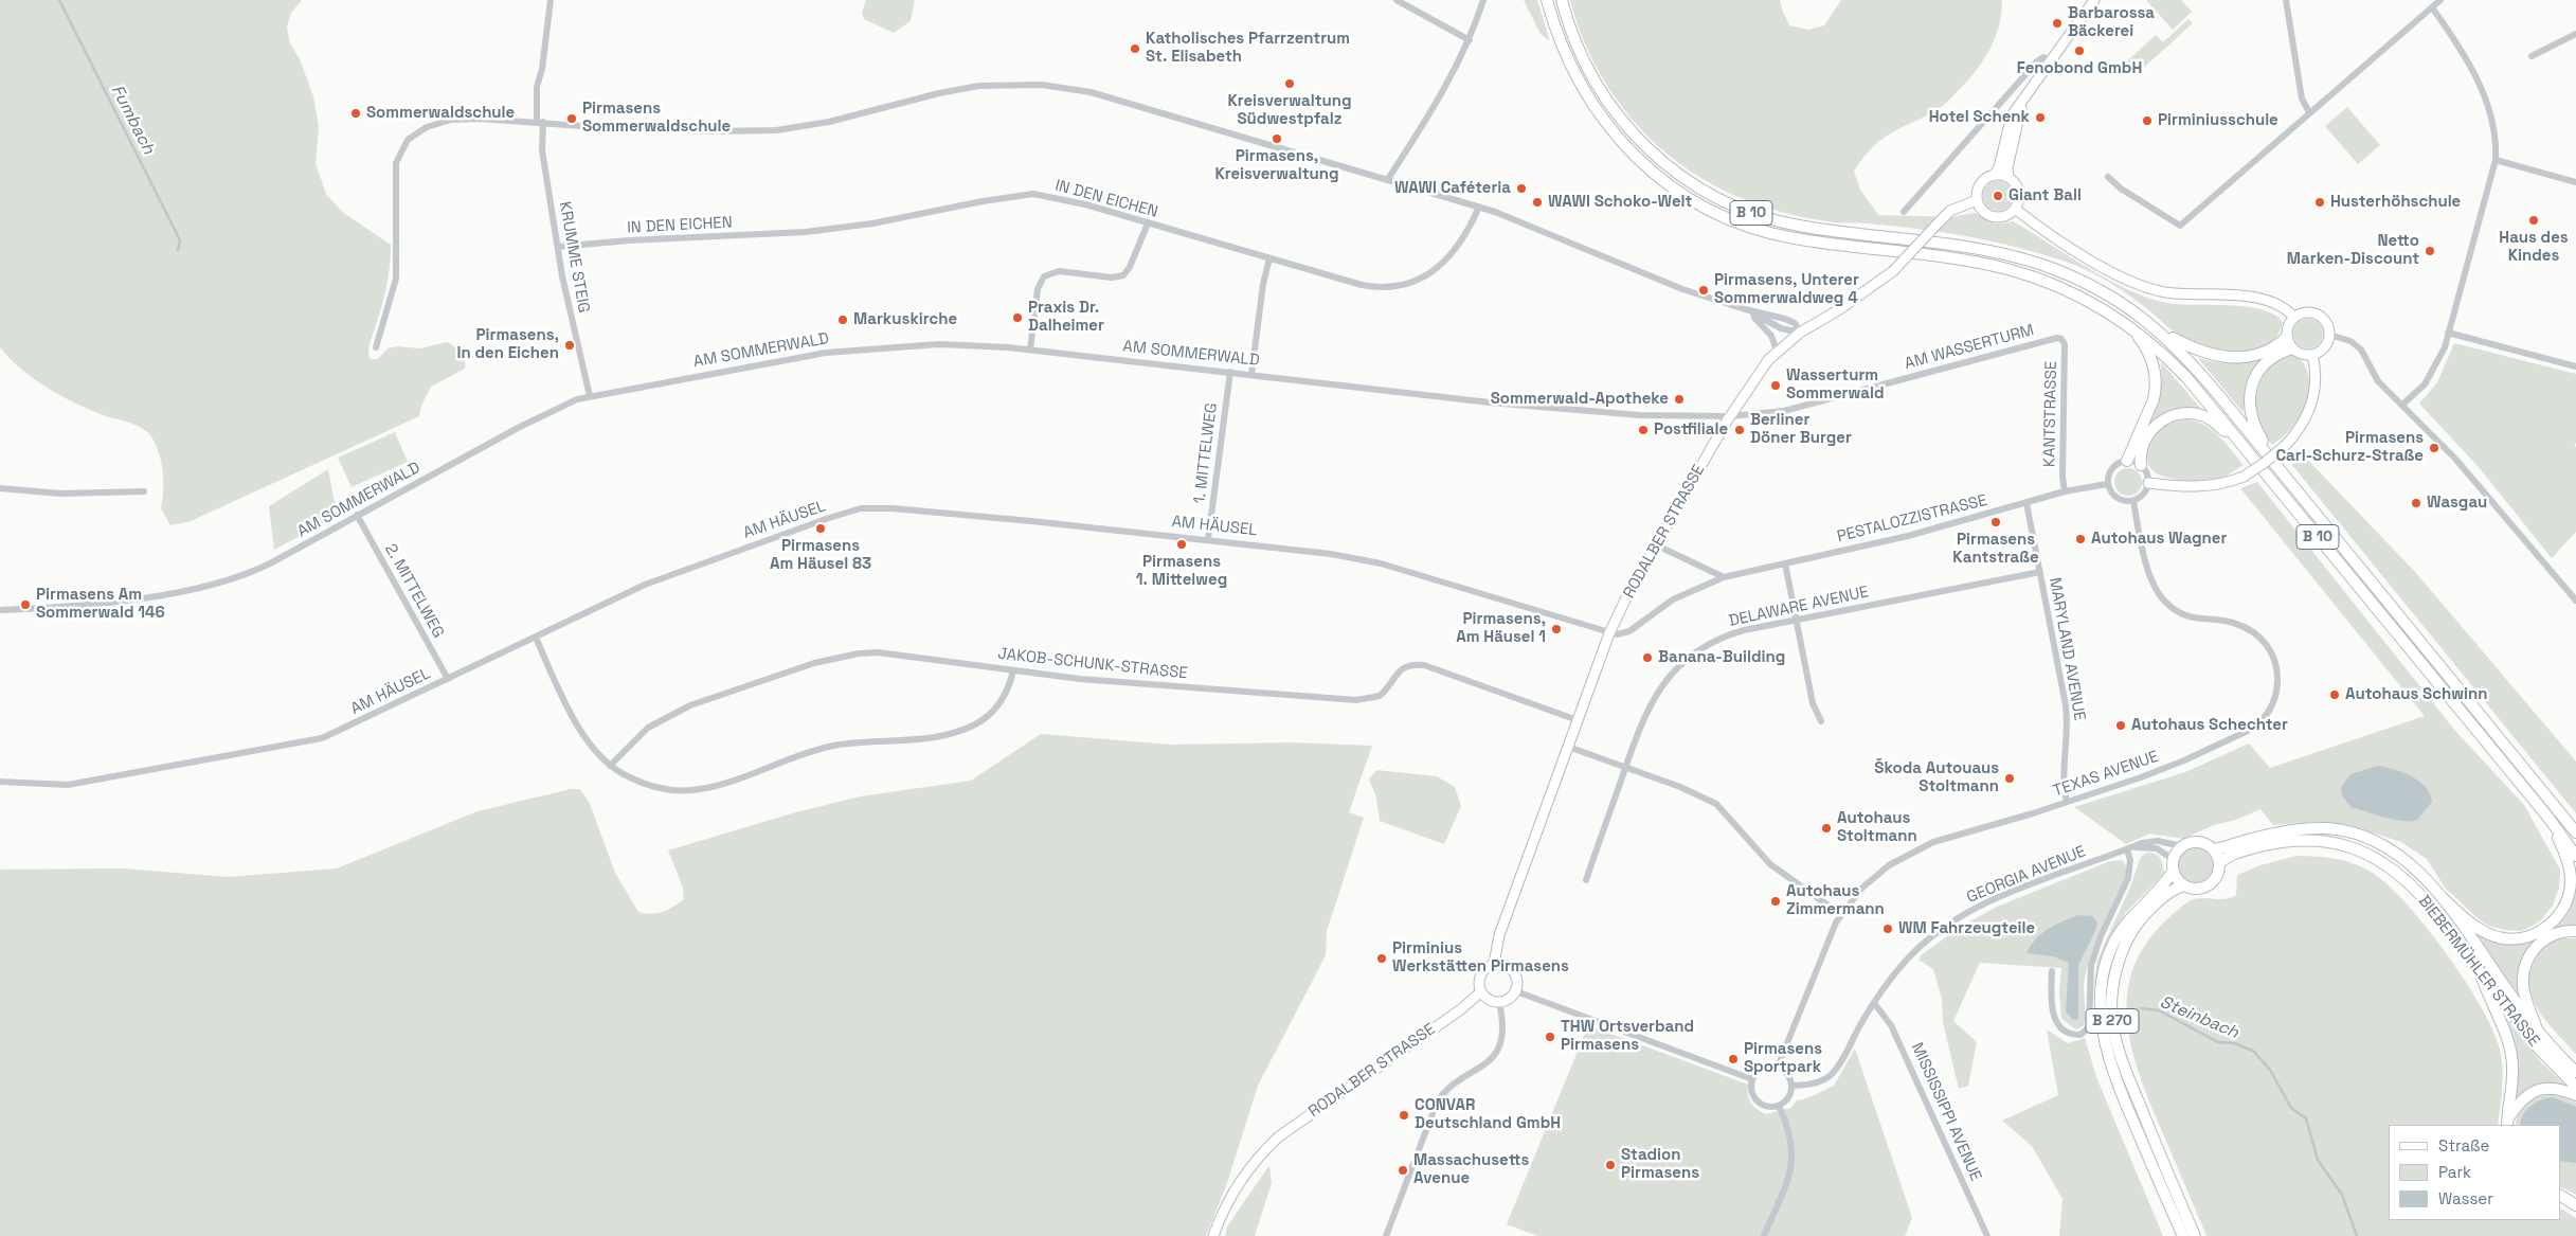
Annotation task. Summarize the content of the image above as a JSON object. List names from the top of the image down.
{
  "streets": {
    "main road": [
      "B 10",
      "RODALBER STRASSE",
      "BIEBERMÜHLER STRASSE",
      "B 270"
    ],
    "street": [
      "IN DEN EICHEN",
      "KRUMME STEIG",
      "AM WASSERTURM",
      "AM SOMMERWALD",
      "KANTSTRASSE",
      "1. MITTELWEG",
      "PESTALOZZISTRASSE",
      "AM HÄUSEL",
      "2. MITTELWEG",
      "DELAWARE AVENUE",
      "MARYLAND AVENUE",
      "JAKOB-SCHUNK-STRASSE",
      "TEXAS AVENUE",
      "GEORGIA AVENUE",
      "MISSISSIPPI AVENUE"
    ]
  },
  "crossings": [
    ["IN DEN EICHEN", "KRUMME STEIG"],
    ["KRUMME STEIG", "AM SOMMERWALD"],
    ["AM WASSERTURM", "AM SOMMERWALD"],
    ["AM WASSERTURM", "KANTSTRASSE"],
    ["AM WASSERTURM", "RODALBER STRASSE"],
    ["AM SOMMERWALD", "1. MITTELWEG"],
    ["AM SOMMERWALD", "RODALBER STRASSE"],
    ["AM SOMMERWALD", "2. MITTELWEG"],
    ["KANTSTRASSE", "PESTALOZZISTRASSE"],
    ["1. MITTELWEG", "AM HÄUSEL"],
    ["PESTALOZZISTRASSE", "AM HÄUSEL"],
    ["PESTALOZZISTRASSE", "RODALBER STRASSE"],
    ["PESTALOZZISTRASSE", "MARYLAND AVENUE"],
    ["PESTALOZZISTRASSE", "TEXAS AVENUE"],
    ["AM HÄUSEL", "RODALBER STRASSE"],
    ["AM HÄUSEL", "2. MITTELWEG"],
    ["RODALBER STRASSE", "JAKOB-SCHUNK-STRASSE"],
    ["DELAWARE AVENUE", "MARYLAND AVENUE"],
    ["MARYLAND AVENUE", "TEXAS AVENUE"],
    ["TEXAS AVENUE", "GEORGIA AVENUE"],
    ["GEORGIA AVENUE", "BIEBERMÜHLER STRASSE"],
    ["GEORGIA AVENUE", "B 270"],
    ["GEORGIA AVENUE", "MISSISSIPPI AVENUE"],
    ["BIEBERMÜHLER STRASSE", "B 270"]
  ],
  "water": ["Fumbach", "Steinbach"],
  "places": [
    "Barbarossa Bäckerei",
    "Katholisches Pfarrzentrum St. Elisabeth",
    "Fenobond GmbH",
    "Kreisverwaltung Südwestpfalz",
    "Sommerwaldschule",
    "Hotel Schenk",
    "Pirmasens Sommerwaldschule",
    "Pirminiusschule",
    "Pirmasens, Kreisverwaltung",
    "WAWI Caféteria",
    "Giant Ball",
    "WAWI Schoko-Welt",
    "Husterhöhschule",
    "Haus des Kindes",
    "Netto Marken-Discount",
    "Pirmasens, Unterer Sommerwaldweg 4",
    "Praxis Dr. Dalheimer",
    "Markuskirche",
    "Pirmasens, In den Eichen",
    "Wasserturm Sommerwald",
    "Sommerwald-Apotheke",
    "Postfiliale",
    "Berliner Döner Burger",
    "Pirmasens Carl-Schurz-Straße",
    "Wasgau",
    "Pirmasens Kantstraße",
    "Pirmasens Am Häusel 83",
    "Autohaus Wagner",
    "Pirmasens 1. Mittelweg",
    "Pirmasens Am Sommerwald 146",
    "Pirmasens, Am Häusel 1",
    "Banana-Building",
    "Autohaus Schwinn",
    "Autohaus Schechter",
    "Škoda Autouaus Stoltmann",
    "Autohaus Stoltmann",
    "Autohaus Zimmermann",
    "WM Fahrzeugteile",
    "Pirminius Werkstätten Pirmasens",
    "THW Ortsverband Pirmasens",
    "Pirmasens Sportpark",
    "CONVAR Deutschland GmbH",
    "Stadion Pirmasens",
    "Massachusetts Avenue"
  ],
  "legend": ["Straße", "Park", "Wasser"]
}
